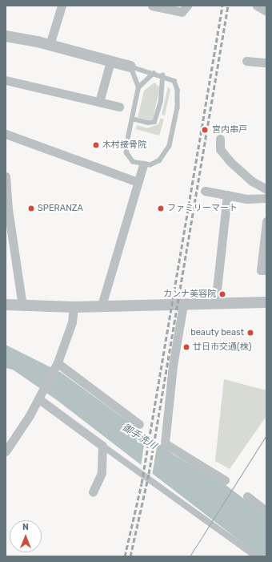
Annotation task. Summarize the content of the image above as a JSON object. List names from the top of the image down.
{
  "water": ["御手洗川"],
  "places": [
    "宮内串戸",
    "木村接骨院",
    "SPERANZA",
    "ファミリーマート",
    "カンナ美容院",
    "beauty beast",
    "廿日市交通(株)"
  ],
  "north": "top"
}
